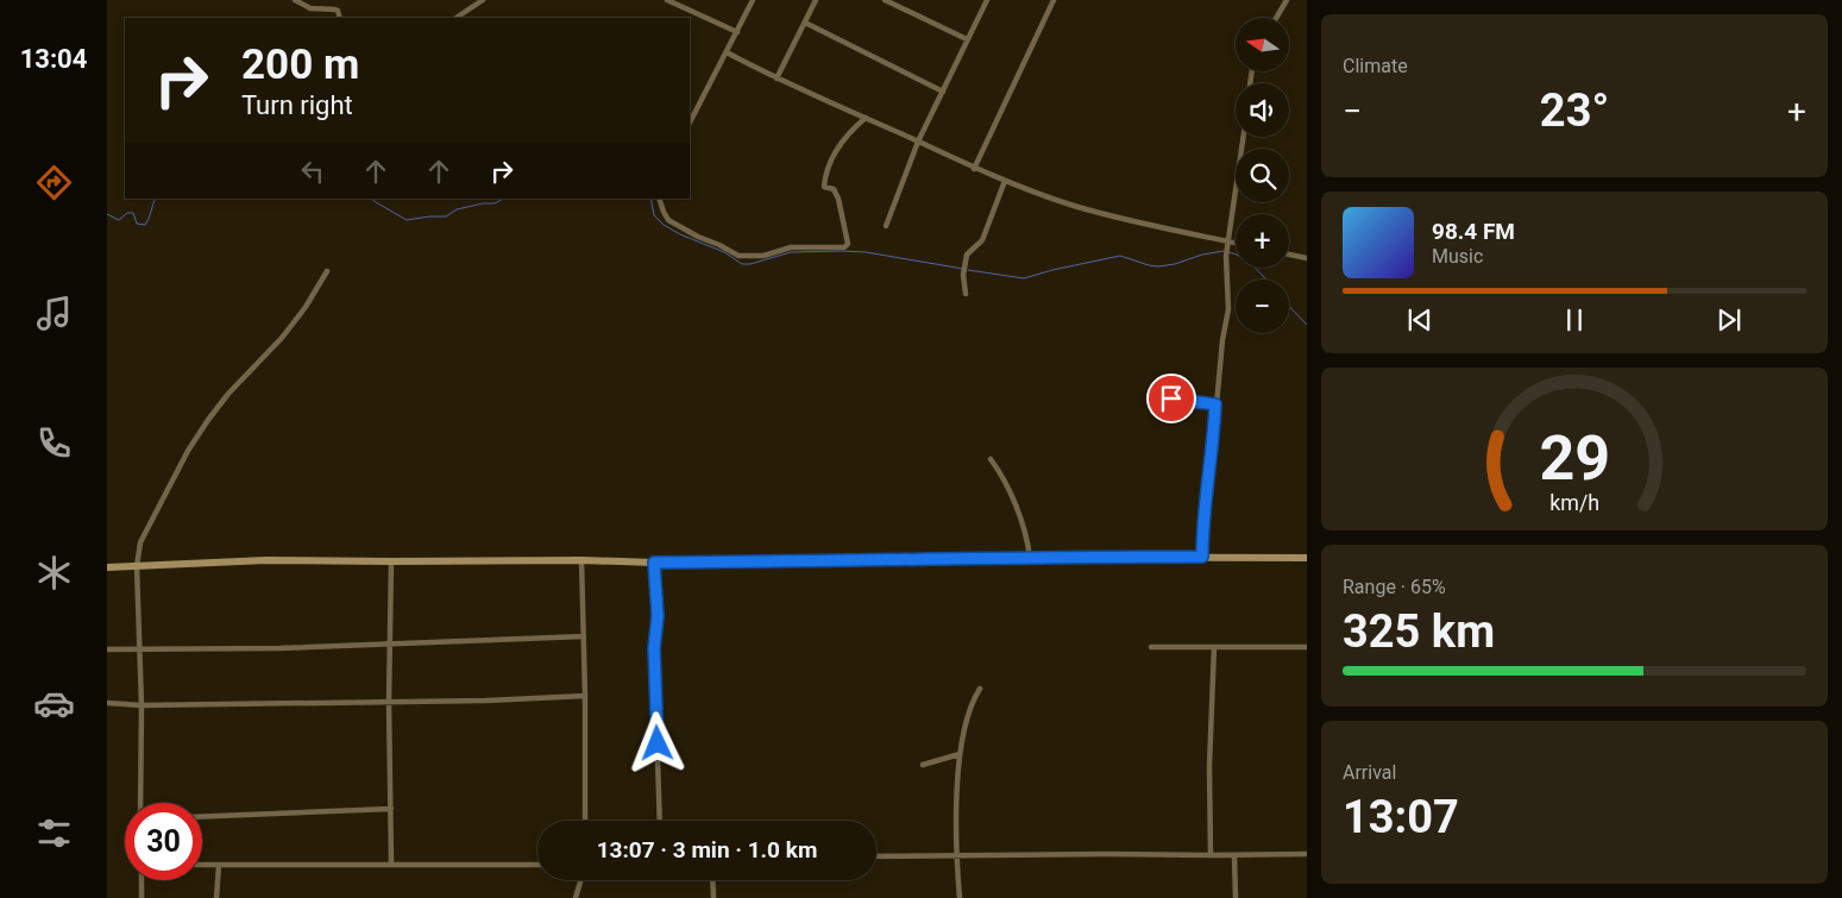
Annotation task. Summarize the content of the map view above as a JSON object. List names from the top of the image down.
{
  "north": "left",
  "page": {
    "tabs": "13:04",
    "tile": [
      "Climate",
      ["Range · 65%", "325 km"],
      ["Arrival", "13:07"]
    ],
    "map_buttons": ["+", "−"],
    "turn": ["200 m", "Turn right"],
    "heat": ["−", "23°", "+"],
    "song": ["98.4 FM", "Music"],
    "limit": "30",
    "trip": "13:07 · 3 min · 1.0 km",
    "gauge": ["29", "km/h"]
  }
}
